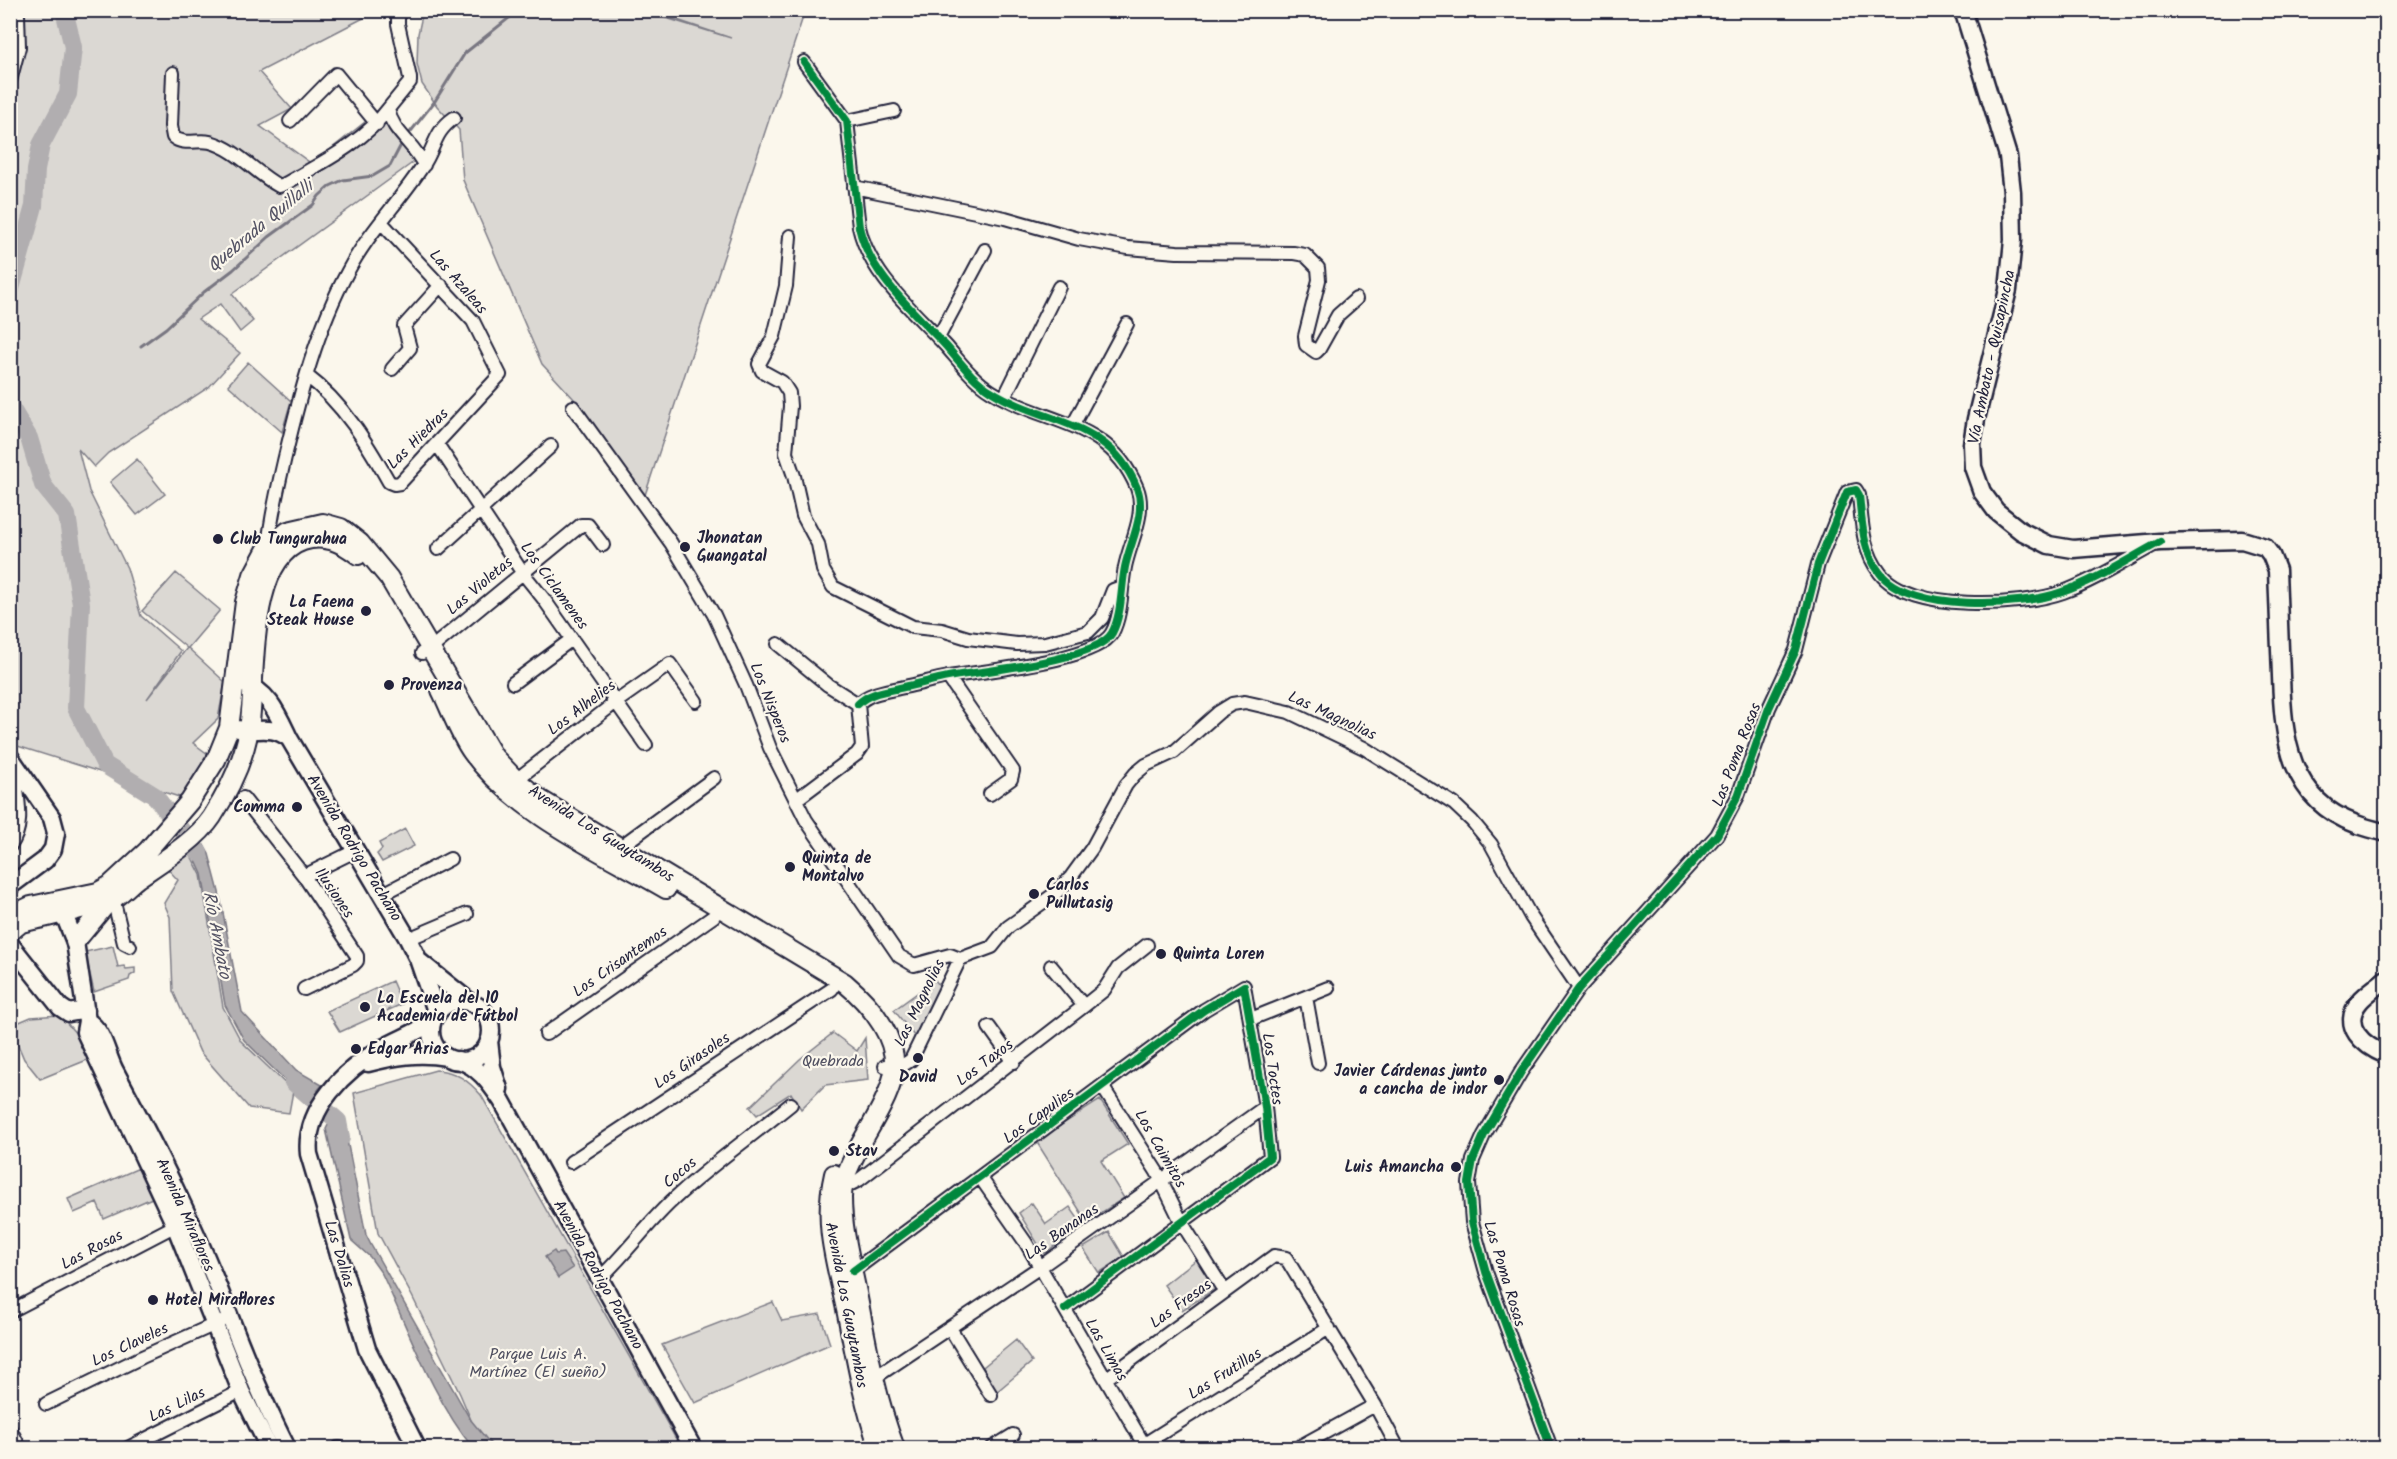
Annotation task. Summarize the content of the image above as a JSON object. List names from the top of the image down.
{
  "streets": {
    "main road": ["Avenida Los Guaytambos"],
    "street": [
      "Las Azaleas",
      "Vía Ambato - Quisapincha",
      "Las Hiedras",
      "Las Violetas",
      "Los Ciclamenes",
      "Los Nisperos",
      "Los Alhelies",
      "Las Magnolias",
      "Las Poma Rosas",
      "Avenida Rodrigo Pachano",
      "Ilusiones",
      "Los Crisantemos",
      "Los Girasoles",
      "Los Taxos",
      "Los Toctes",
      "Los Capulies",
      "Los Caimitos",
      "Cocos",
      "Avenida Miraflores",
      "Las Bananas",
      "Las Rosas",
      "Las Dalias",
      "Las Fresas",
      "Los Claveles",
      "Las Limas",
      "Las Frutillas",
      "Las Lilas"
    ]
  },
  "crossings": [
    ["Las Azaleas", "Las Hiedras"],
    ["Vía Ambato - Quisapincha", "Las Poma Rosas"],
    ["Las Hiedras", "Los Ciclamenes"],
    ["Las Violetas", "Los Ciclamenes"],
    ["Las Violetas", "Avenida Los Guaytambos"],
    ["Los Ciclamenes", "Los Alhelies"],
    ["Los Nisperos", "Las Magnolias"],
    ["Los Alhelies", "Avenida Los Guaytambos"],
    ["Las Magnolias", "Las Poma Rosas"],
    ["Las Magnolias", "Avenida Los Guaytambos"],
    ["Avenida Los Guaytambos", "Los Crisantemos"],
    ["Avenida Los Guaytambos", "Los Girasoles"],
    ["Avenida Los Guaytambos", "Los Taxos"],
    ["Avenida Los Guaytambos", "Los Capulies"],
    ["Avenida Los Guaytambos", "Las Bananas"],
    ["Avenida Rodrigo Pachano", "Cocos"],
    ["Avenida Rodrigo Pachano", "Las Dalias"],
    ["Los Toctes", "Los Capulies"],
    ["Los Toctes", "Los Caimitos"],
    ["Los Toctes", "Las Bananas"],
    ["Los Capulies", "Los Caimitos"],
    ["Los Capulies", "Las Limas"],
    ["Los Caimitos", "Las Bananas"],
    ["Los Caimitos", "Las Fresas"],
    ["Avenida Miraflores", "Las Rosas"],
    ["Avenida Miraflores", "Los Claveles"],
    ["Avenida Miraflores", "Las Lilas"],
    ["Las Bananas", "Las Limas"],
    ["Las Fresas", "Las Limas"],
    ["Las Fresas", "Las Frutillas"],
    ["Las Limas", "Las Frutillas"]
  ],
  "water": ["Quebrada Quillalli", "Río Ambato"],
  "parks": ["Quebrada", "Parque Luis A. Martínez (El sueño)"],
  "places": [
    "Club Tungurahua",
    "Jhonatan Guangatal",
    "La Faena Steak House",
    "Provenza",
    "Comma",
    "Quinta de Montalvo",
    "Carlos Pullutasig",
    "Quinta Loren",
    "La Escuela del 10 Academia de Fútbol",
    "Edgar Arias",
    "David",
    "Javier Cárdenas junto a cancha de indor",
    "Stav",
    "Luis Amancha",
    "Hotel Miraflores"
  ]
}
